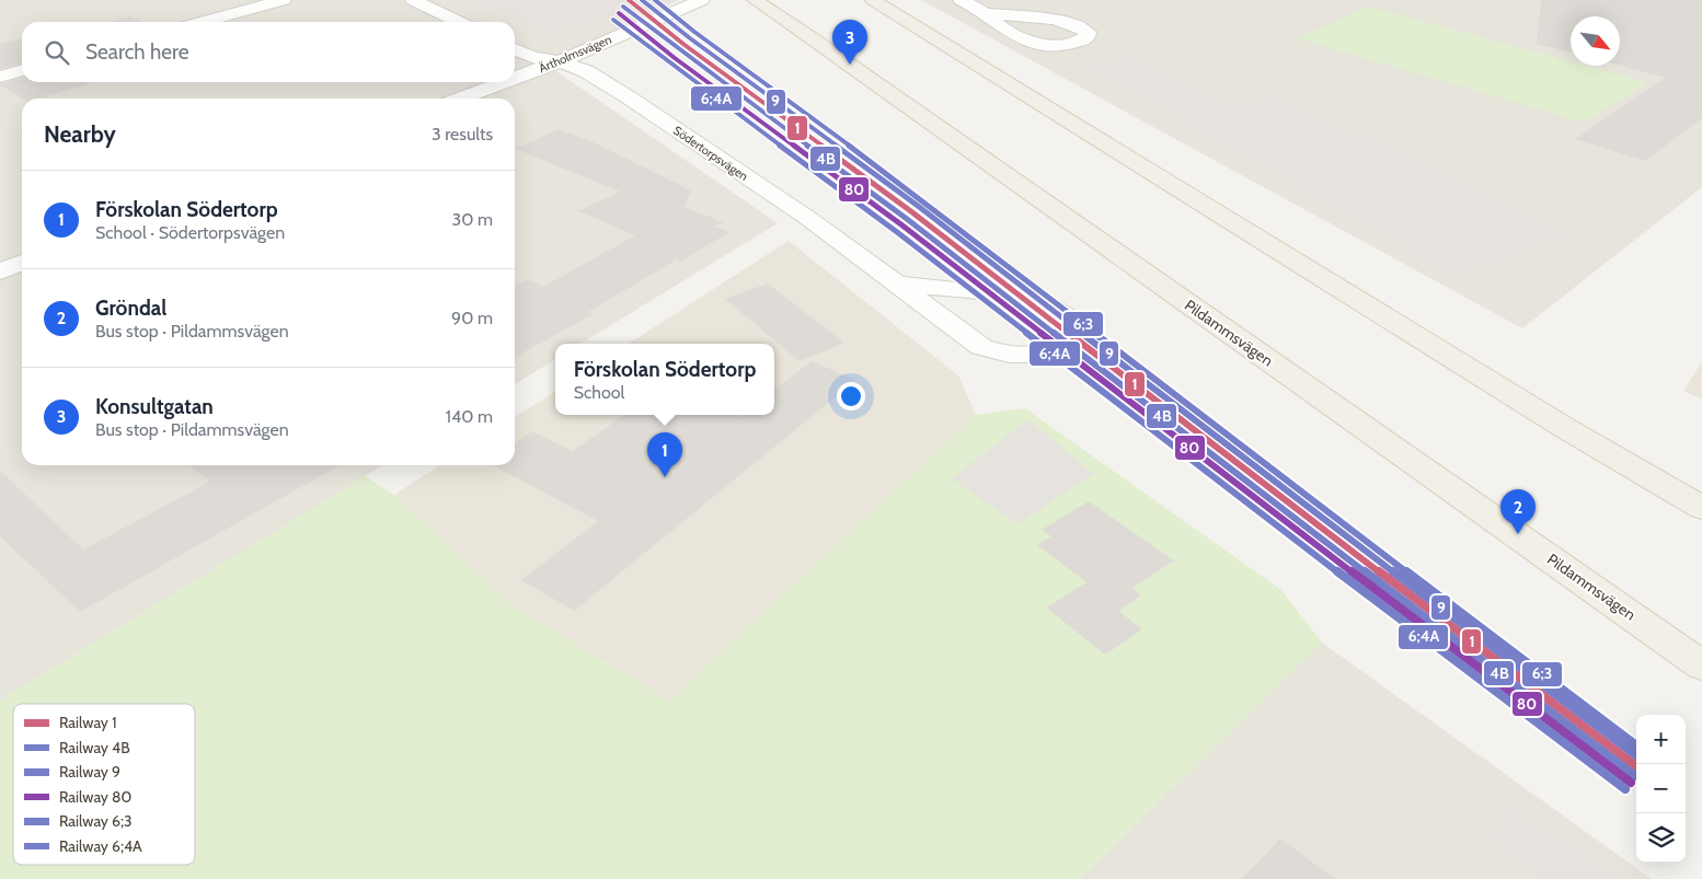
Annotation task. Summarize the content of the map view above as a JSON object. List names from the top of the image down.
{
  "streets": {
    "main road": ["Pildammsvägen"],
    "street": ["Ärtholmsvägen", "Södertorpsvägen"]
  },
  "crossings": [
    ["Ärtholmsvägen", "Södertorpsvägen"]
  ],
  "lines": [
    "rail line 1",
    "rail line 9",
    "rail line 6;3",
    "rail line 4B",
    "rail line 80",
    "rail line 6;4A"
  ],
  "legend": [
    "Railway 1",
    "Railway 4B",
    "Railway 9",
    "Railway 80",
    "Railway 6;3",
    "Railway 6;4A"
  ],
  "north": "bottom right",
  "page": {
    "pins": ["3", "1", "2"],
    "search": "Search here",
    "heading": ["Nearby", "3 results"],
    "list": [
      {
        "mark": "1",
        "name": "Förskolan Södertorp",
        "note": "School · Södertorpsvägen",
        "value": "30 m"
      },
      {
        "mark": "2",
        "name": "Gröndal",
        "note": "Bus stop · Pildammsvägen",
        "value": "90 m"
      },
      {
        "mark": "3",
        "name": "Konsultgatan",
        "note": "Bus stop · Pildammsvägen",
        "value": "140 m"
      }
    ],
    "popup": ["Förskolan Södertorp", "School"],
    "map_buttons": ["+", "−"]
  }
}
